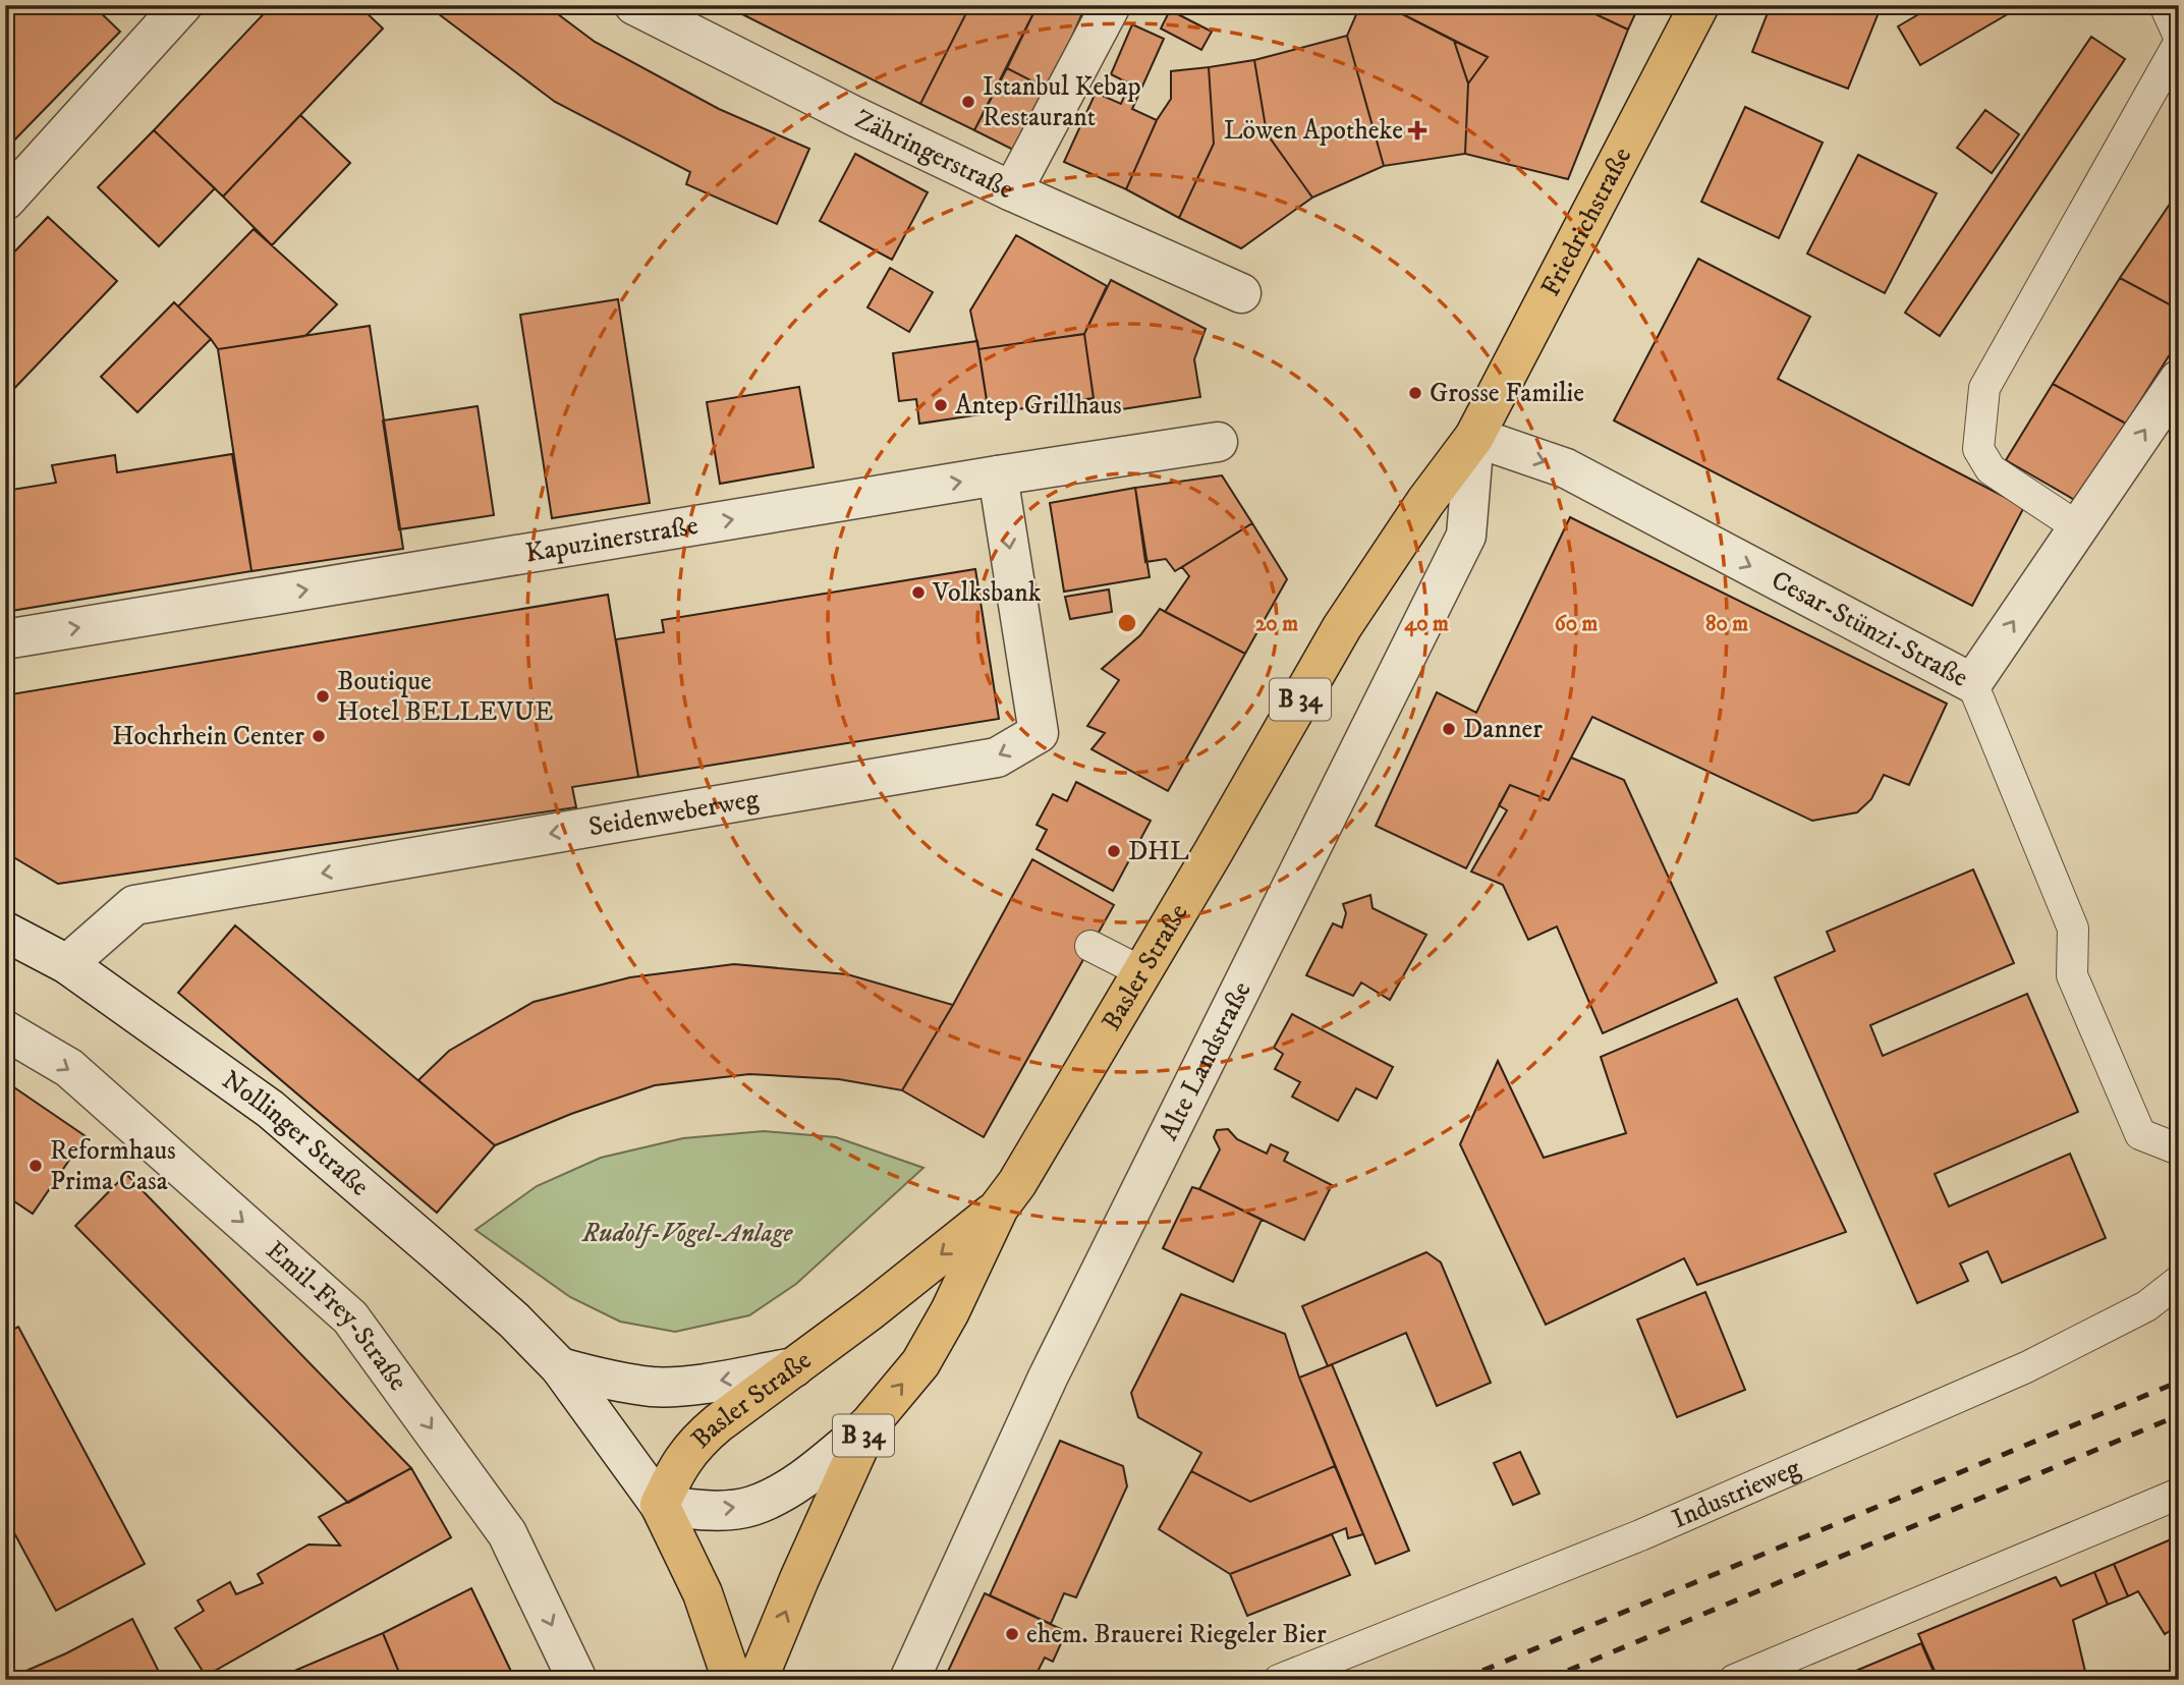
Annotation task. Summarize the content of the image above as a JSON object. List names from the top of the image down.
{
  "streets": {
    "main road": ["Friedrichstraße", "B 34", "Basler Straße"],
    "street": [
      "Zähringerstraße",
      "Kapuzinerstraße",
      "Cesar-Stünzi-Straße",
      "Seidenweberweg",
      "Alte Landstraße",
      "Nollinger Straße",
      "Emil-Frey-Straße"
    ],
    "lane": ["Industrieweg"]
  },
  "crossings": [
    ["Friedrichstraße", "Cesar-Stünzi-Straße"],
    ["Friedrichstraße", "Basler Straße"],
    ["Friedrichstraße", "Alte Landstraße"],
    ["Kapuzinerstraße", "Seidenweberweg"],
    ["Cesar-Stünzi-Straße", "Basler Straße"],
    ["Cesar-Stünzi-Straße", "Alte Landstraße"],
    ["Seidenweberweg", "Nollinger Straße"],
    ["Basler Straße", "Alte Landstraße"],
    ["Basler Straße", "Nollinger Straße"]
  ],
  "one_way": ["Kapuzinerstraße", "Seidenweberweg", "Emil-Frey-Straße"],
  "parks": ["Rudolf-Vogel-Anlage"],
  "places": {
    "other": [
      "Istanbul Kebap Restaurant",
      "Grosse Familie",
      "Antep Grillhaus",
      "Volksbank",
      "Boutique Hotel BELLEVUE",
      "Danner",
      "Hochrhein Center",
      "DHL",
      "Reformhaus Prima Casa",
      "ehem. Brauerei Riegeler Bier"
    ],
    "health": ["Löwen Apotheke"]
  },
  "rings": [
    "20 m",
    "40 m",
    "60 m",
    "80 m"
  ]
}
